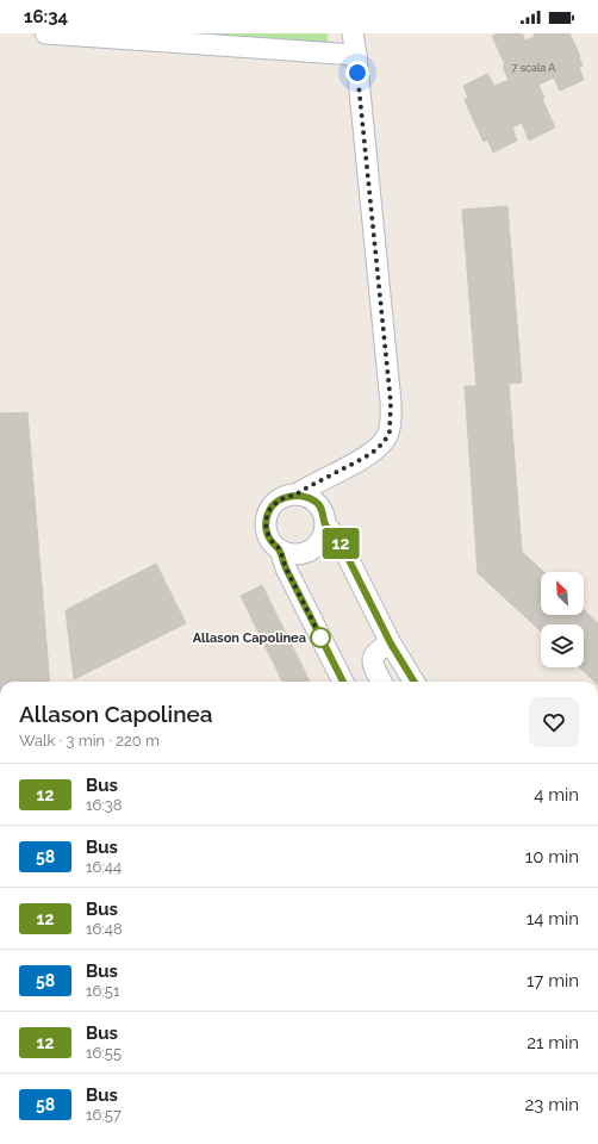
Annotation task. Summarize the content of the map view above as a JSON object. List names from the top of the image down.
{
  "places": ["Allason Capolinea"],
  "lines": ["bus line 12"],
  "house_numbers": ["7 scala A"],
  "north": "top left",
  "page": {
    "status": "16:34",
    "on_map": "12",
    "heading": ["Allason Capolinea", "Walk · 3 min · 220 m"],
    "list": [
      {
        "mark": "12",
        "name": "Bus",
        "note": "16:38",
        "value": "4 min"
      },
      {
        "mark": "58",
        "name": "Bus",
        "note": "16:44",
        "value": "10 min"
      },
      {
        "mark": "12",
        "name": "Bus",
        "note": "16:48",
        "value": "14 min"
      },
      {
        "mark": "58",
        "name": "Bus",
        "note": "16:51",
        "value": "17 min"
      },
      {
        "mark": "12",
        "name": "Bus",
        "note": "16:55",
        "value": "21 min"
      },
      {
        "mark": "58",
        "name": "Bus",
        "note": "16:57",
        "value": "23 min"
      }
    ]
  }
}
